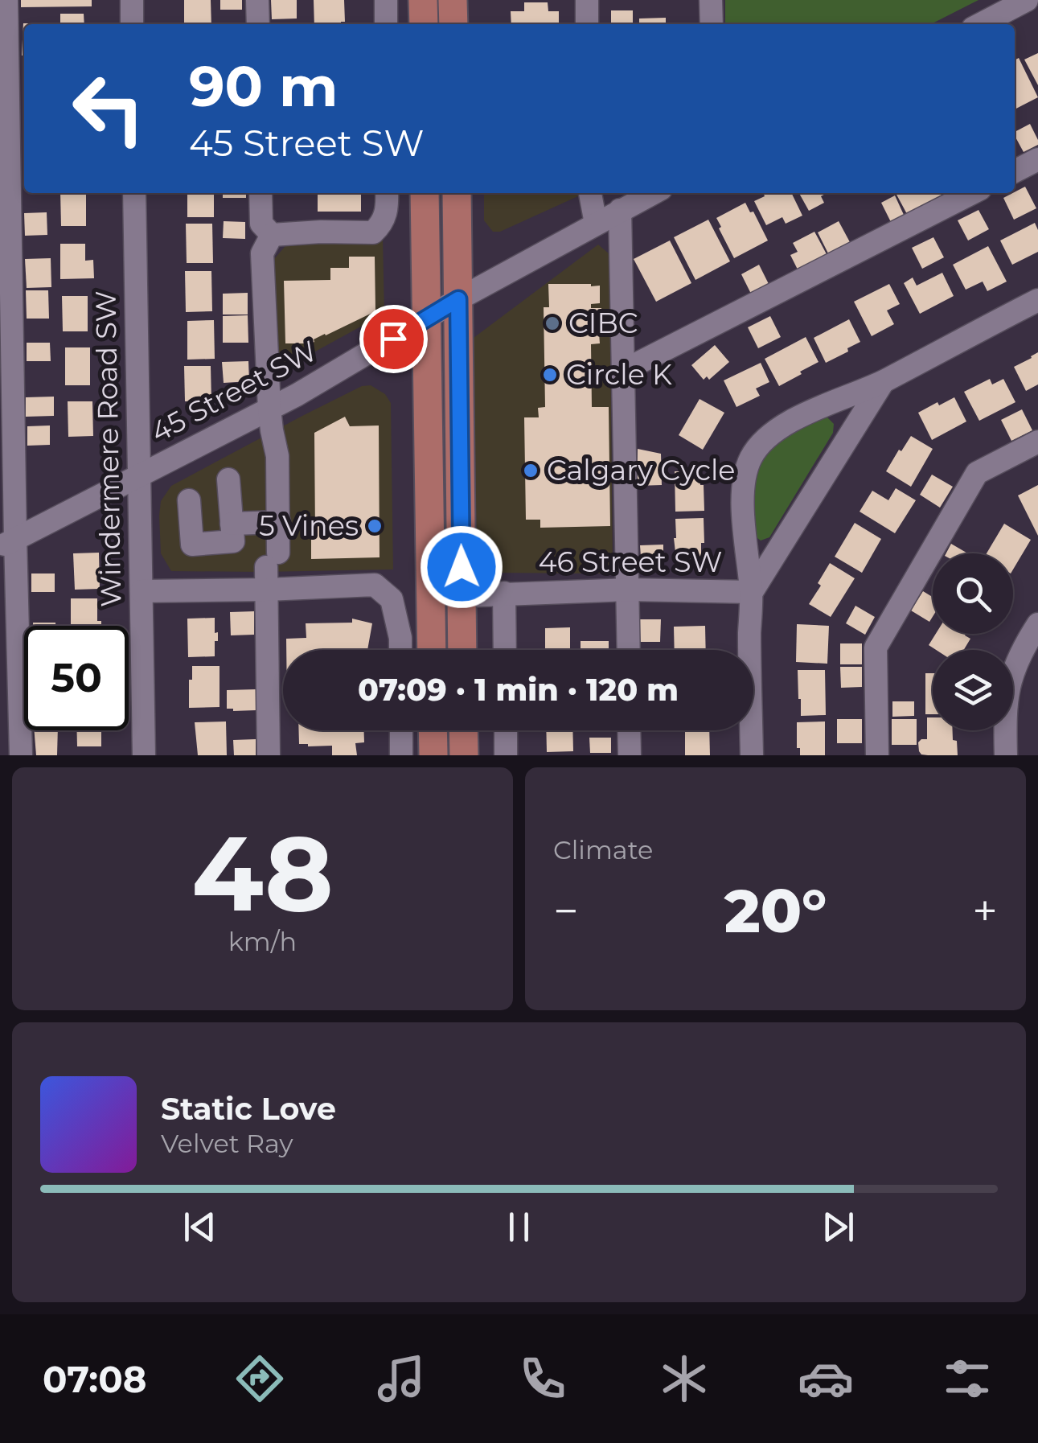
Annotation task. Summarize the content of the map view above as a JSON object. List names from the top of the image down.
{
  "streets": {
    "street": ["45 Street SW", "Windermere Road SW", "46 Street SW"]
  },
  "crossings": [
    ["45 Street SW", "Windermere Road SW"]
  ],
  "places": [
    "CIBC",
    "Circle K",
    "Calgary Cycle",
    "5 Vines"
  ],
  "page": {
    "turn": ["90 m", "45 Street SW"],
    "limit": "50",
    "trip": "07:09 · 1 min · 120 m",
    "tile": [
      ["48", "km/h"],
      "Climate"
    ],
    "heat": ["−", "20°", "+"],
    "song": ["Static Love", "Velvet Ray"],
    "tabs": "07:08"
  }
}
